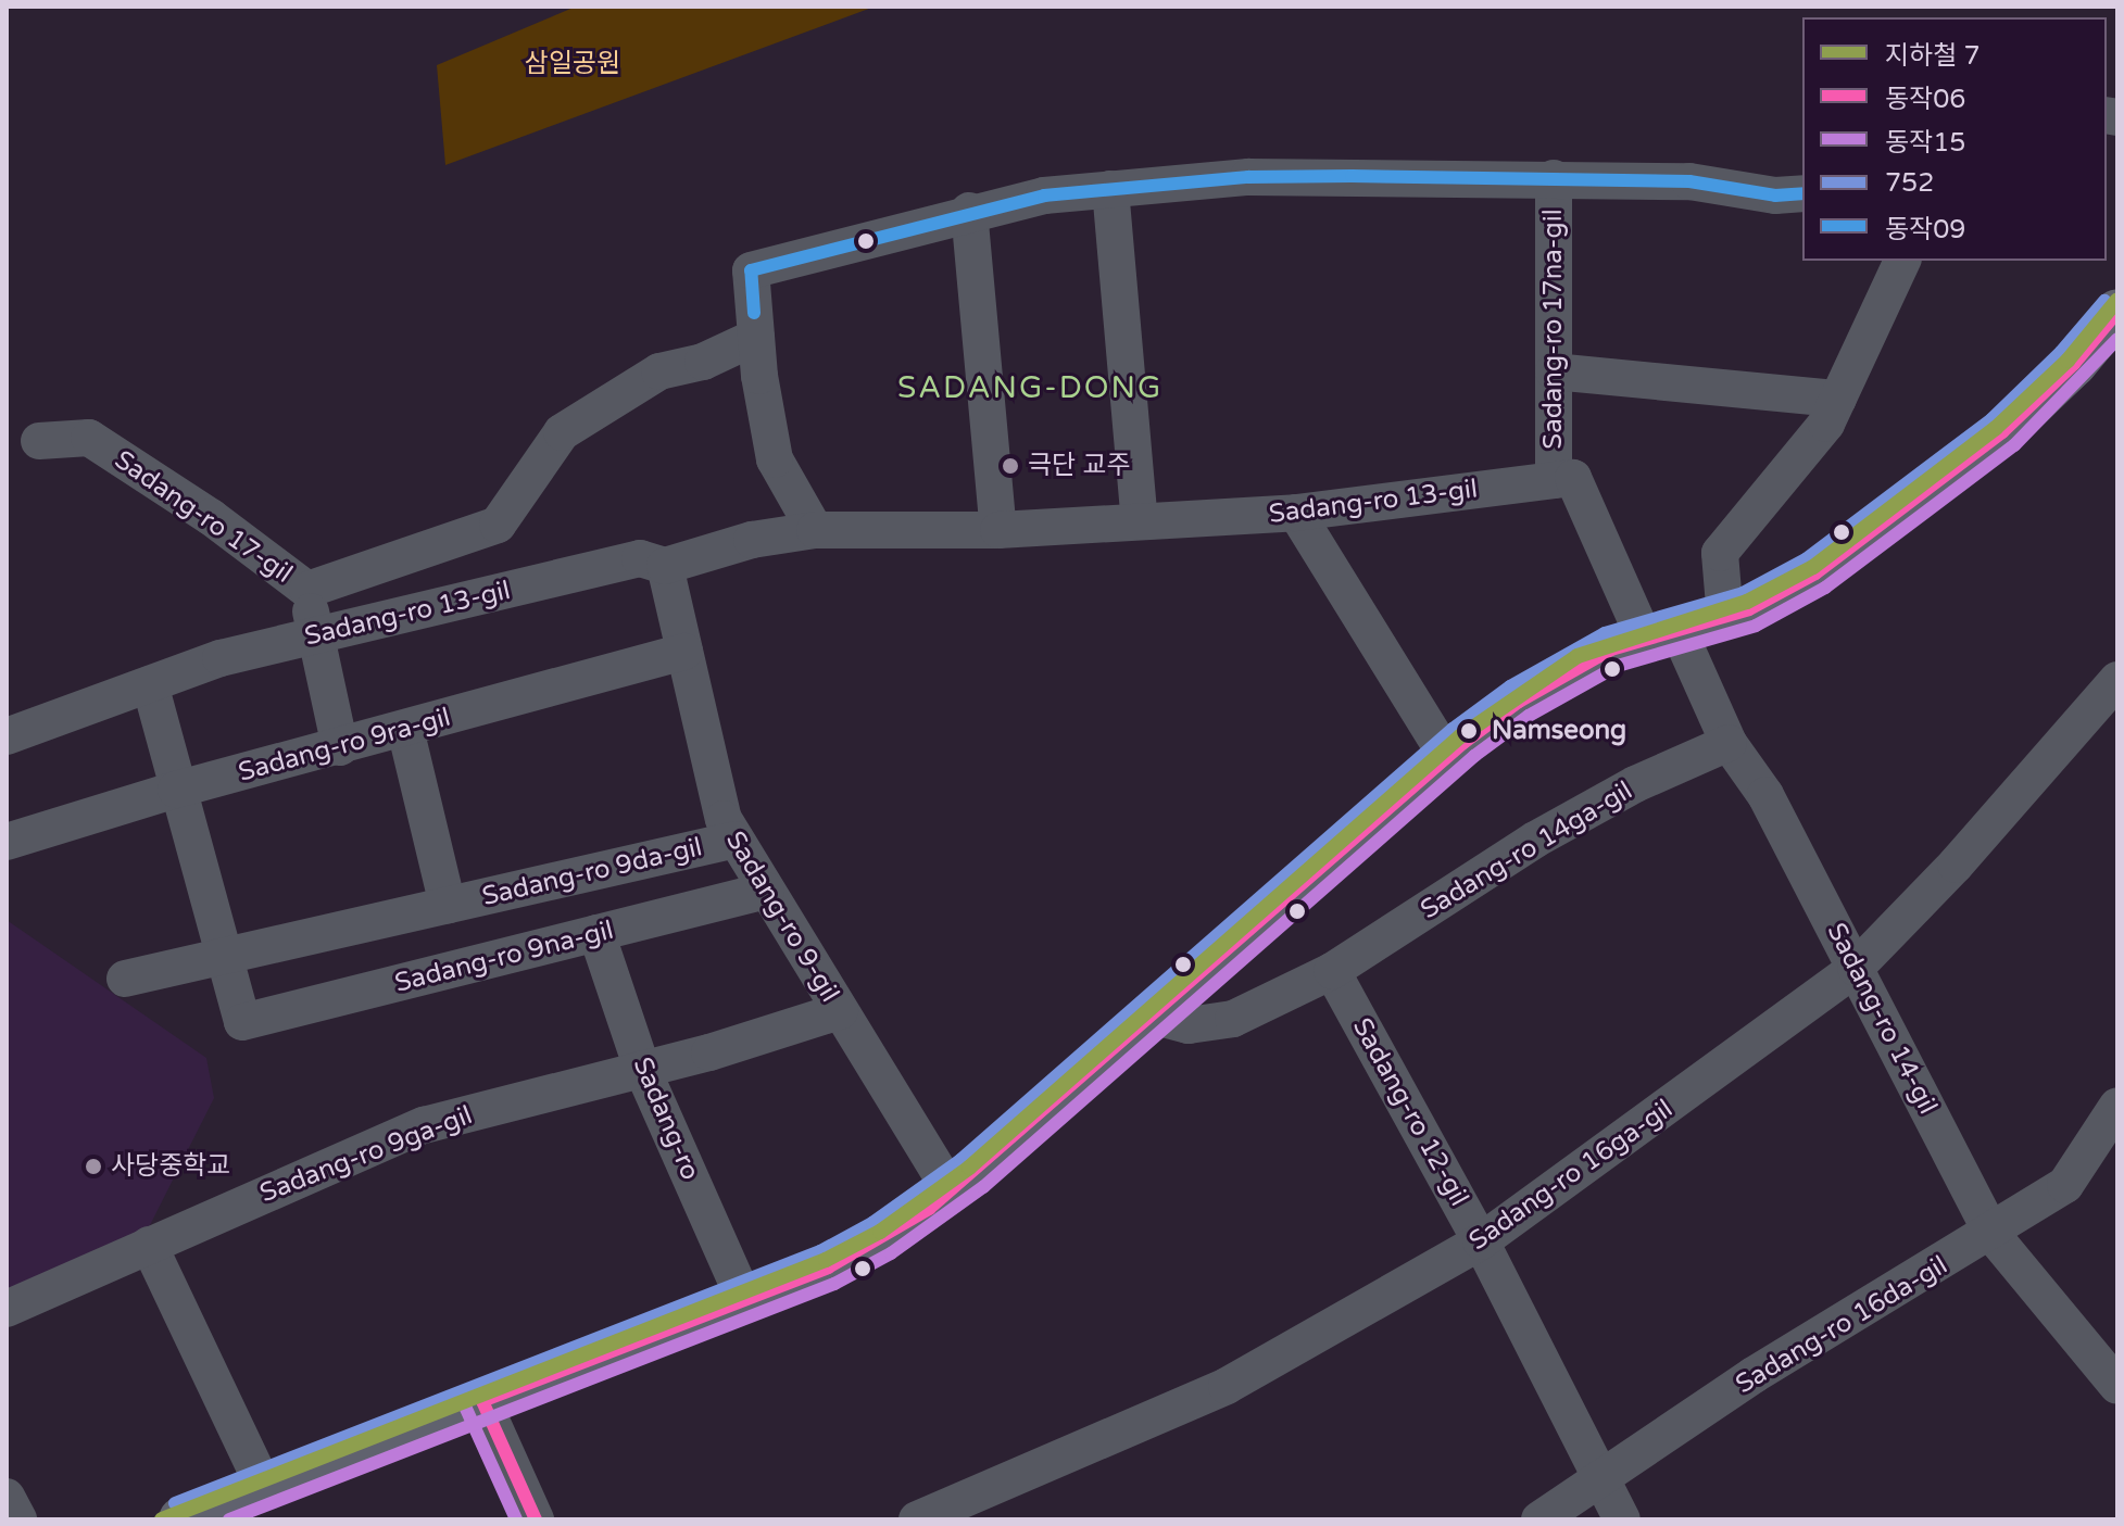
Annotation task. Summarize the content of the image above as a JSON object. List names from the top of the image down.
{
  "streets": {
    "street": [
      "Sadang-ro 17na-gil",
      "Sadang-ro 13-gil",
      "Sadang-ro 17-gil",
      "Sadang-ro 9ra-gil",
      "Sadang-ro 14ga-gil",
      "Sadang-ro 9da-gil",
      "Sadang-ro 9-gil",
      "Sadang-ro 9na-gil",
      "Sadang-ro 14-gil",
      "Sadang-ro 12-gil",
      "Sadang-ro",
      "Sadang-ro 9ga-gil",
      "Sadang-ro 16ga-gil",
      "Sadang-ro 16da-gil"
    ]
  },
  "crossings": [
    ["Sadang-ro 17na-gil", "Sadang-ro 13-gil"],
    ["Sadang-ro 13-gil", "Sadang-ro 9-gil"],
    ["Sadang-ro 9ra-gil", "Sadang-ro 9da-gil"],
    ["Sadang-ro 9ra-gil", "Sadang-ro 9-gil"],
    ["Sadang-ro 14ga-gil", "Sadang-ro 14-gil"],
    ["Sadang-ro 14ga-gil", "Sadang-ro 12-gil"],
    ["Sadang-ro 9da-gil", "Sadang-ro 9-gil"],
    ["Sadang-ro 9da-gil", "Sadang-ro 9na-gil"],
    ["Sadang-ro 9-gil", "Sadang-ro 9na-gil"],
    ["Sadang-ro 9-gil", "Sadang-ro 9ga-gil"],
    ["Sadang-ro 9na-gil", "Sadang-ro"],
    ["Sadang-ro 14-gil", "Sadang-ro 16ga-gil"],
    ["Sadang-ro 14-gil", "Sadang-ro 16da-gil"],
    ["Sadang-ro 12-gil", "Sadang-ro 16ga-gil"],
    ["Sadang-ro 12-gil", "Sadang-ro 16da-gil"],
    ["Sadang-ro", "Sadang-ro 9ga-gil"]
  ],
  "districts": ["SADANG-DONG"],
  "parks": ["삼일공원"],
  "places": ["극단 교주", "Namseong", "사당중학교"],
  "lines": [
    "transit line 동작09",
    "metro line 7",
    "transit line 752",
    "transit line 동작06",
    "transit line 동작15"
  ],
  "legend": [
    "지하철 7",
    "동작06",
    "동작15",
    "752",
    "동작09"
  ]
}
